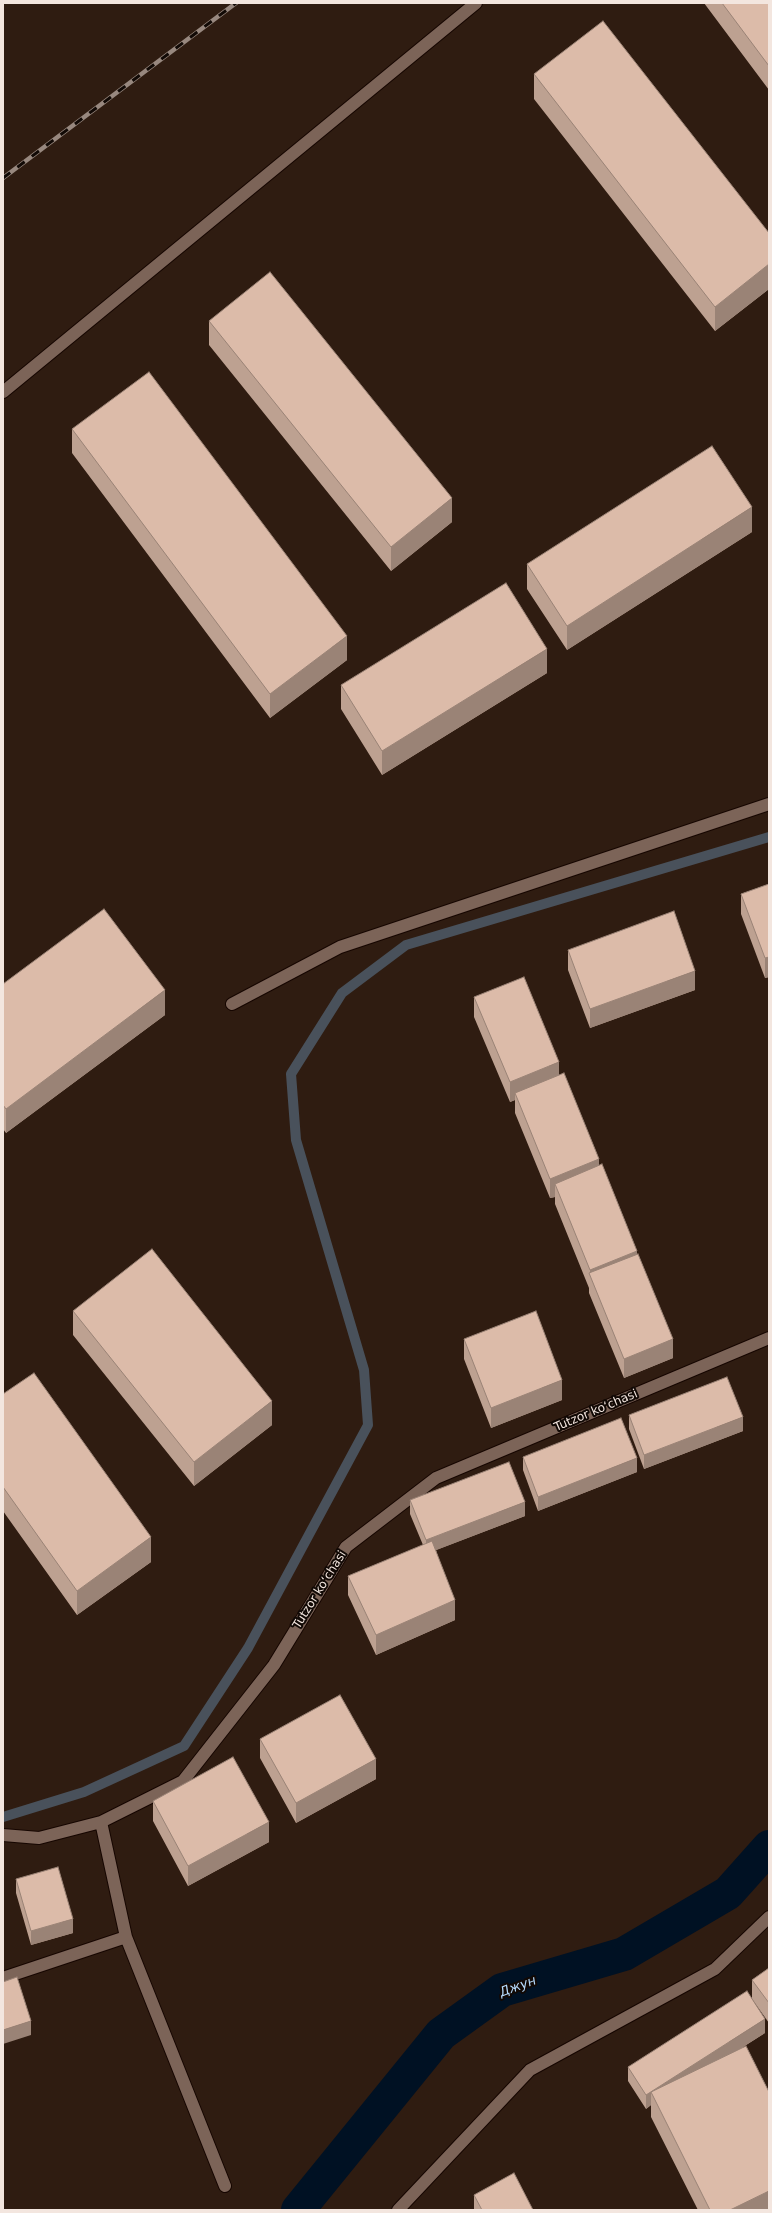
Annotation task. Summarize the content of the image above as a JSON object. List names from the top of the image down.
{
  "streets": {
    "street": ["Tutzor ko‘chasi"]
  },
  "water": ["Джун"]
}
